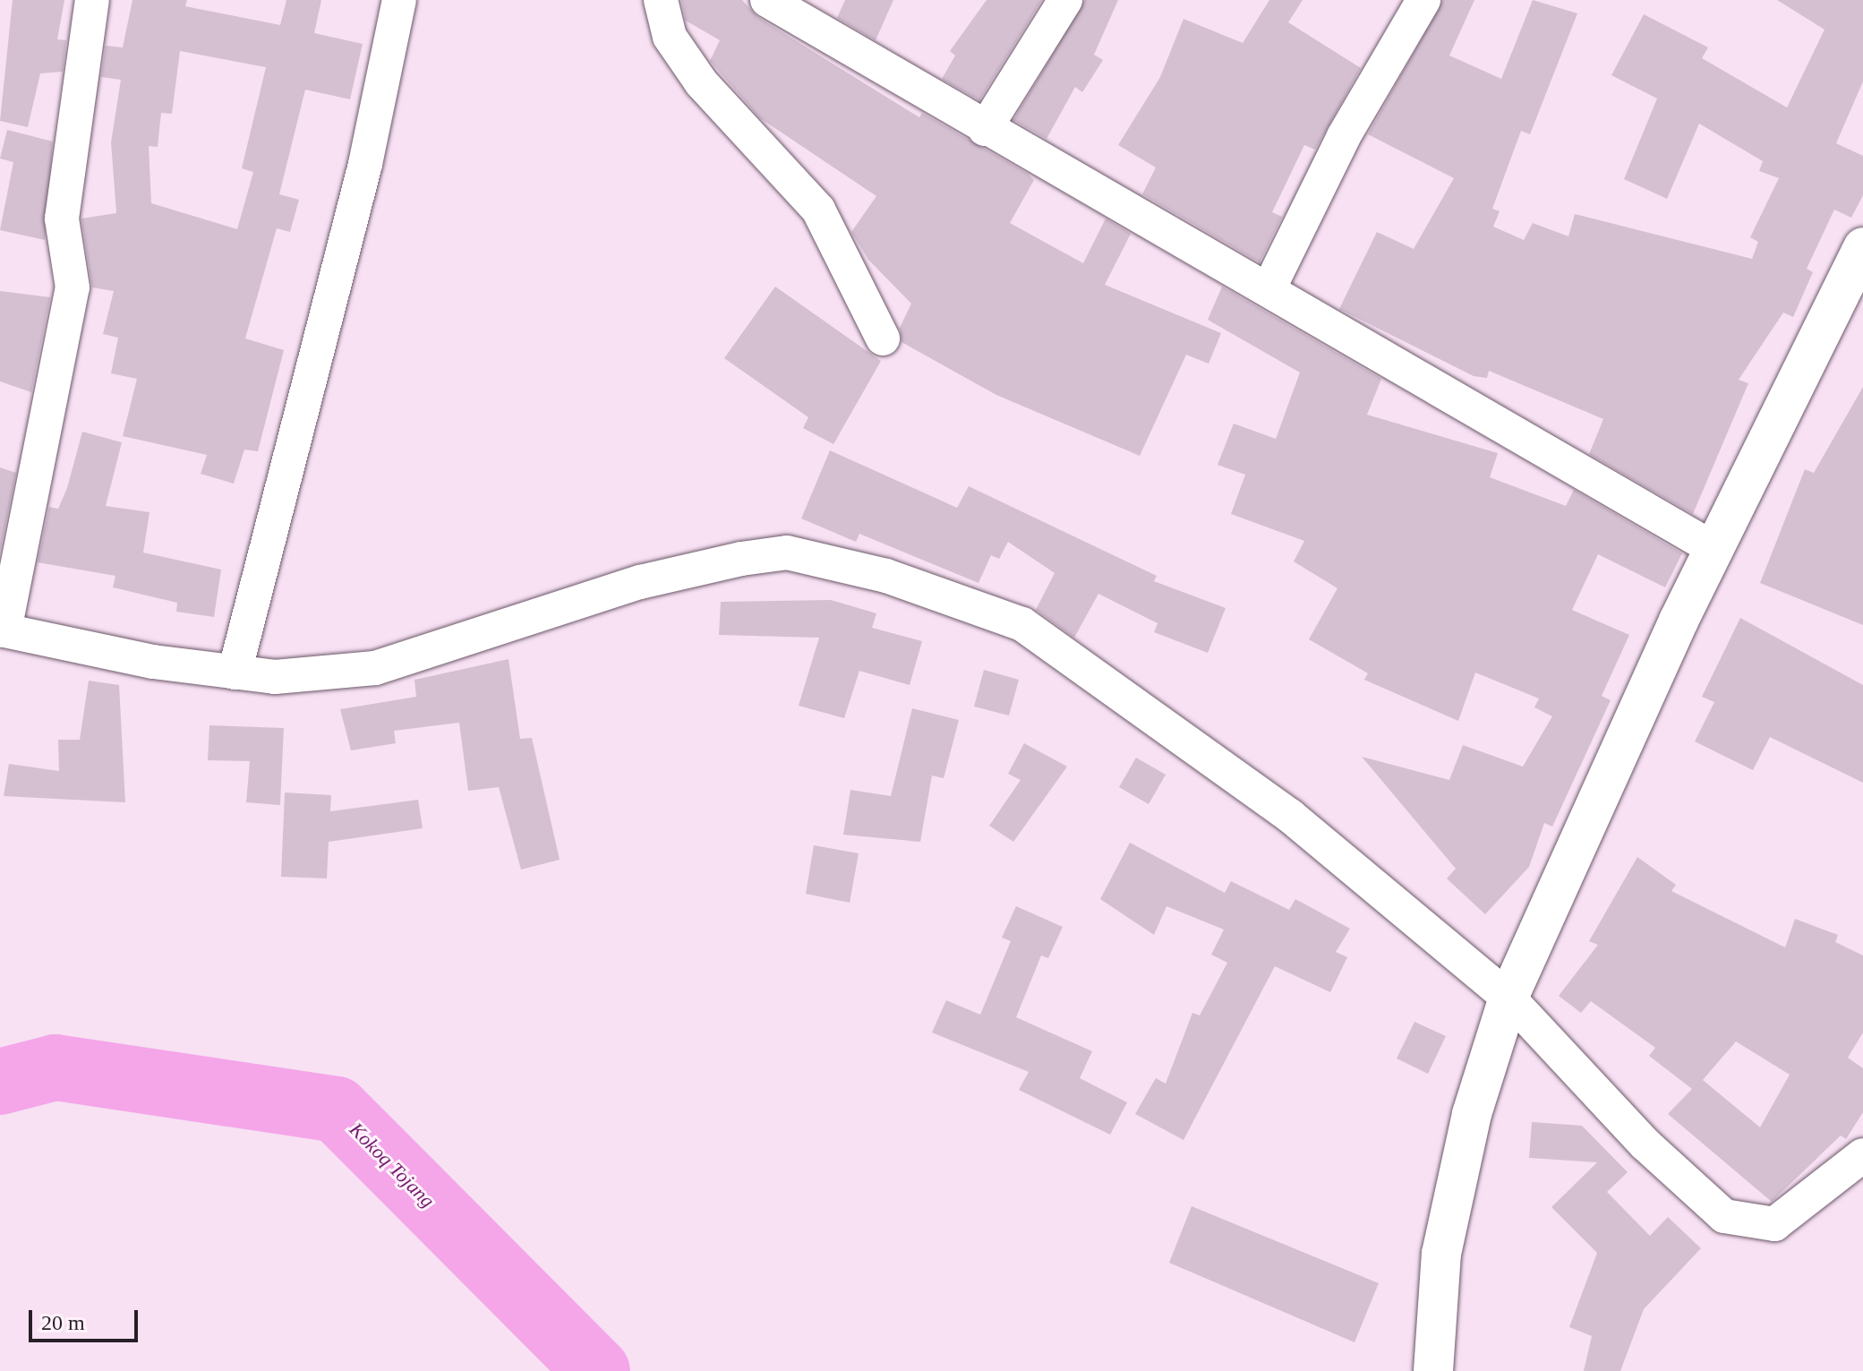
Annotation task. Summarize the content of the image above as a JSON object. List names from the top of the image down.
{
  "water": ["Kokoq Tojang"],
  "scale_bar": "20 m"
}
